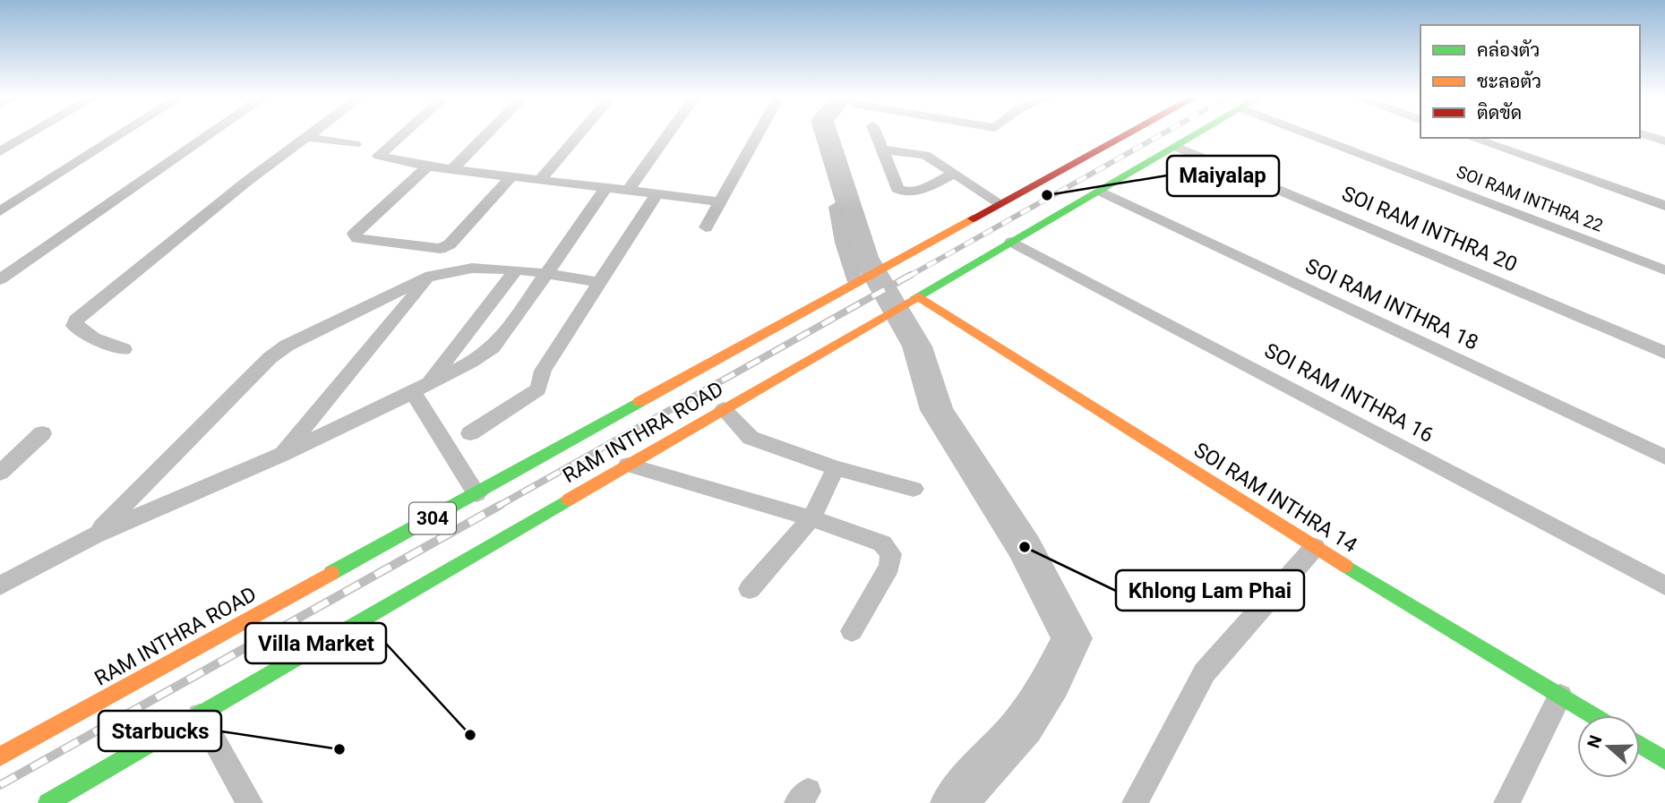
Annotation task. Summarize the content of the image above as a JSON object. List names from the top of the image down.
{
  "streets": {
    "main road": ["RAM INTHRA ROAD", "SOI RAM INTHRA 14", "304"],
    "street": [
      "SOI RAM INTHRA 22",
      "SOI RAM INTHRA 20",
      "SOI RAM INTHRA 18",
      "SOI RAM INTHRA 16"
    ]
  },
  "crossings": [
    ["SOI RAM INTHRA 20", "RAM INTHRA ROAD"],
    ["SOI RAM INTHRA 18", "RAM INTHRA ROAD"],
    ["SOI RAM INTHRA 16", "RAM INTHRA ROAD"],
    ["RAM INTHRA ROAD", "SOI RAM INTHRA 14"]
  ],
  "places": [
    "Maiyalap",
    "Khlong Lam Phai",
    "Villa Market",
    "Starbucks"
  ],
  "legend": ["คล่องตัว", "ชะลอตัว", "ติดขัด"],
  "north": "left"
}
